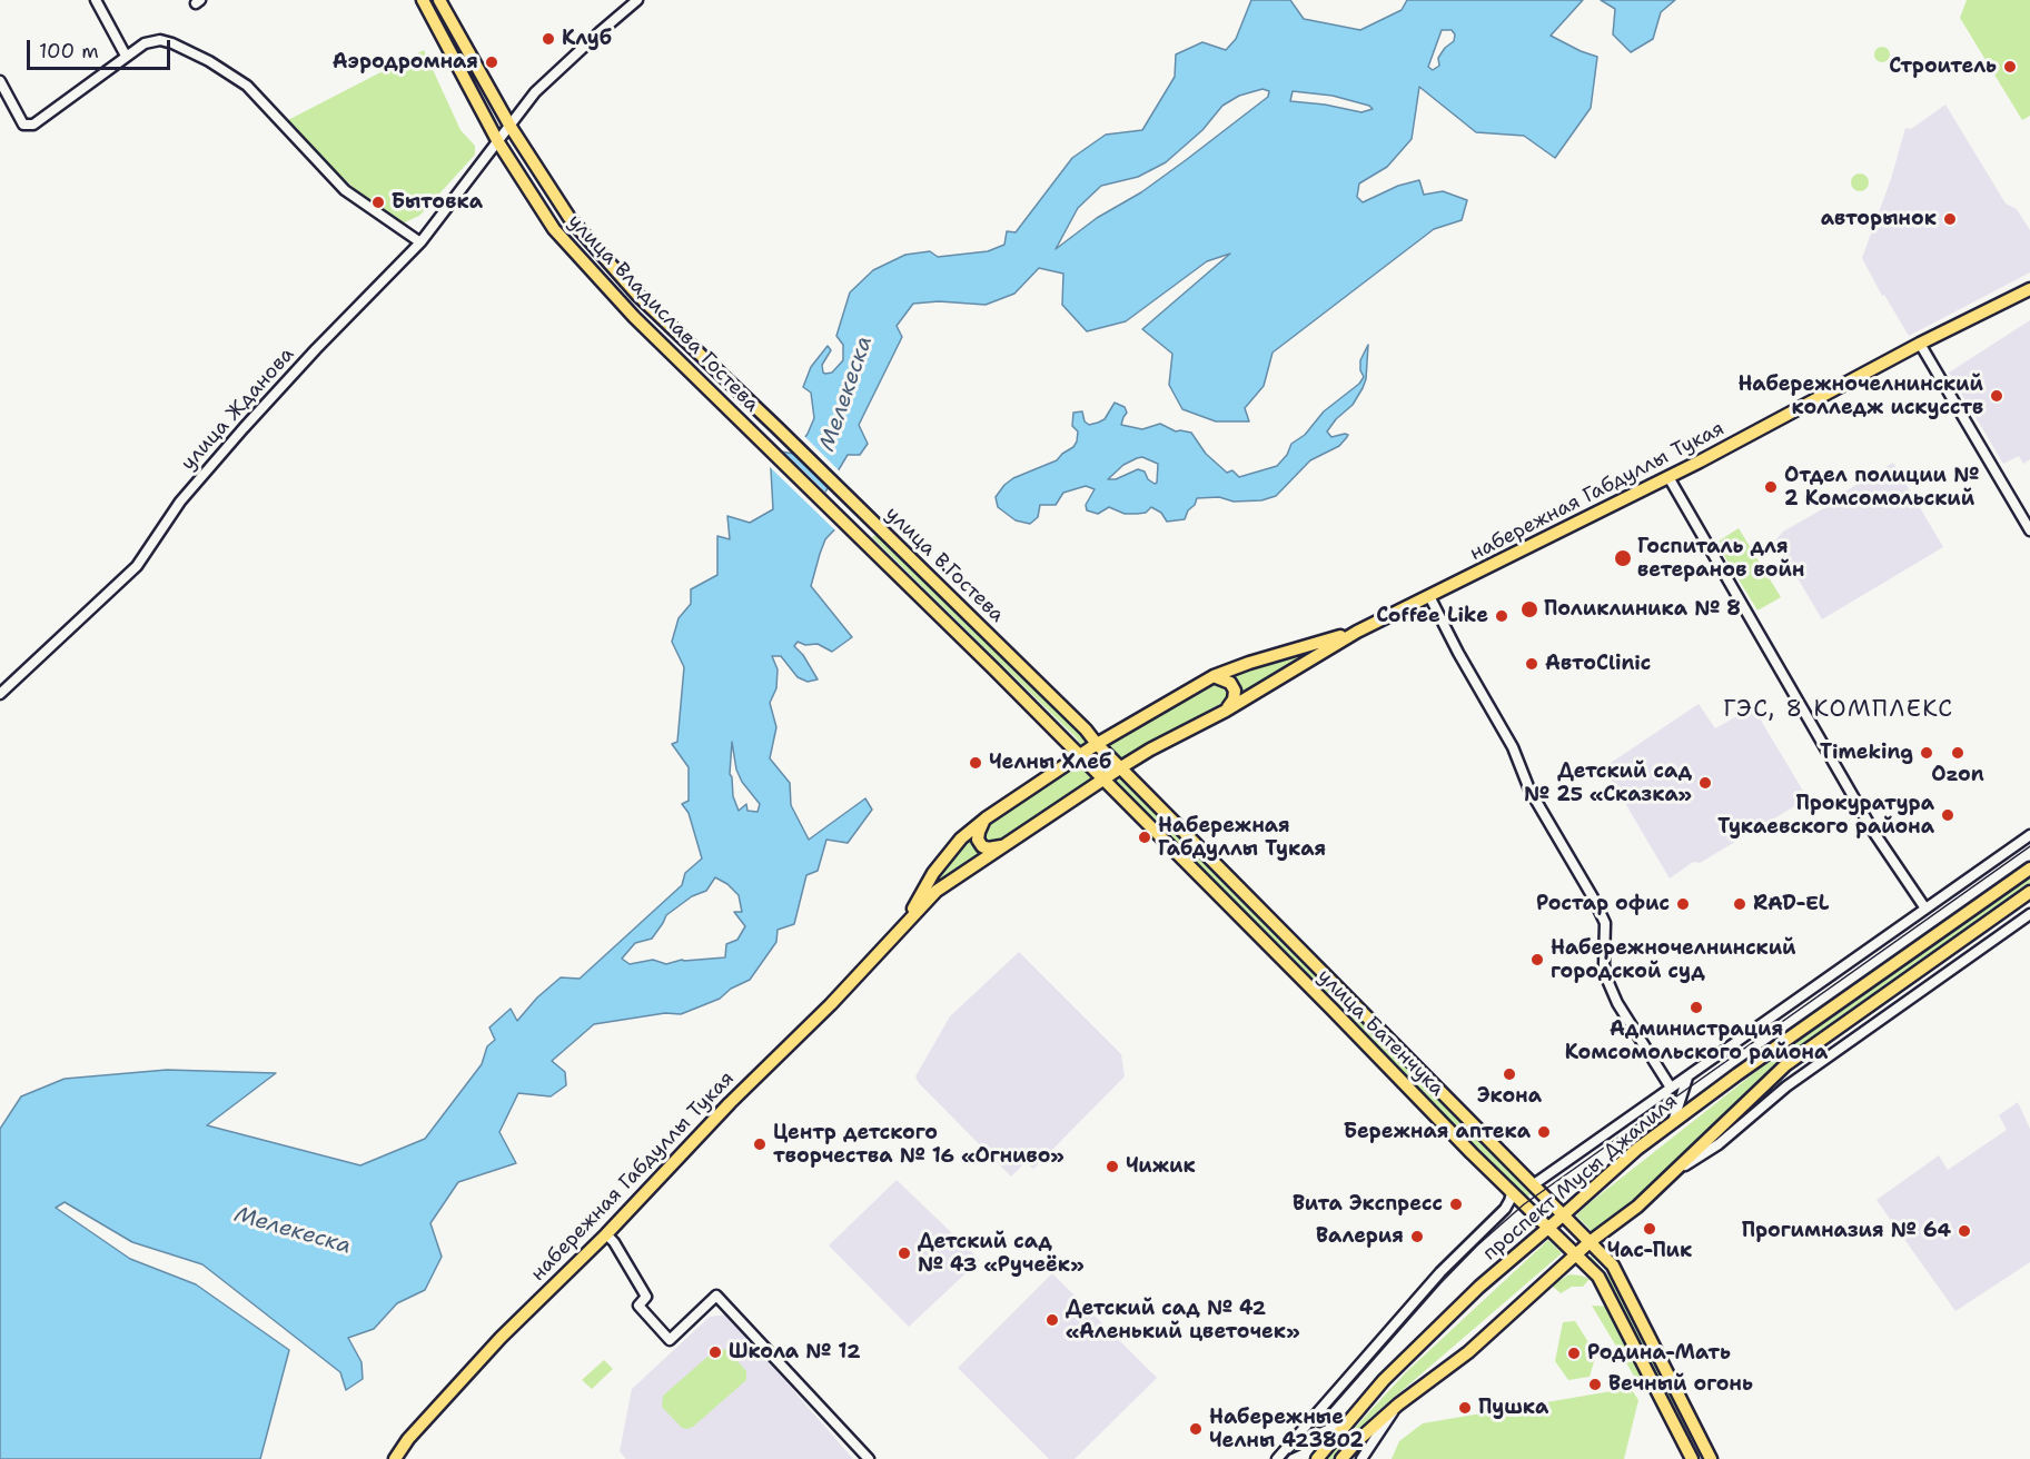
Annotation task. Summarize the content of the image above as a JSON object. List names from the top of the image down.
{
  "streets": {
    "main road": [
      "улица Владислава Гостева",
      "набережная Габдуллы Тукая",
      "улица В.Гостева",
      "улица Батенчука",
      "проспект Мусы Джалиля"
    ],
    "street": ["улица Жданова"]
  },
  "crossings": [
    ["улица Владислава Гостева", "улица Жданова"],
    ["улица Владислава Гостева", "улица В.Гостева"],
    ["набережная Габдуллы Тукая", "улица Батенчука"],
    ["улица В.Гостева", "улица Батенчука"],
    ["улица Батенчука", "проспект Мусы Джалиля"]
  ],
  "districts": ["ГЭС, 8 КОМПЛЕКС"],
  "water": ["Мелекеска"],
  "places": [
    "Клуб",
    "Аэродромная",
    "Строитель",
    "Бытовка",
    "авторынок",
    "Набережночелнинский колледж искусств",
    "Отдел полиции № 2 Комсомольский",
    "Госпиталь для ветеранов войн",
    "Поликлиника № 8",
    "Coffee Like",
    "АвтоClinic",
    "Timeking",
    "Ozon",
    "Челны Хлеб",
    "Детский сад № 25 «Сказка»",
    "Прокуратура Тукаевского района",
    "Набережная Габдуллы Тукая",
    "Ростар офис",
    "RAD-EL",
    "Набережночелнинский городской суд",
    "Администрация Комсомольского района",
    "Экона",
    "Бережная аптека",
    "Центр детского творчества № 16 «Огниво»",
    "Чижик",
    "Вита Экспресс",
    "Час-Пик",
    "Прогимназия № 64",
    "Валерия",
    "Детский сад № 43 «Ручеёк»",
    "Детский сад № 42 «Аленький цветочек»",
    "Школа № 12",
    "Родина-Мать",
    "Вечный огонь",
    "Пушка",
    "Набережные Челны 423802"
  ],
  "scale_bar": "100 m"
}
